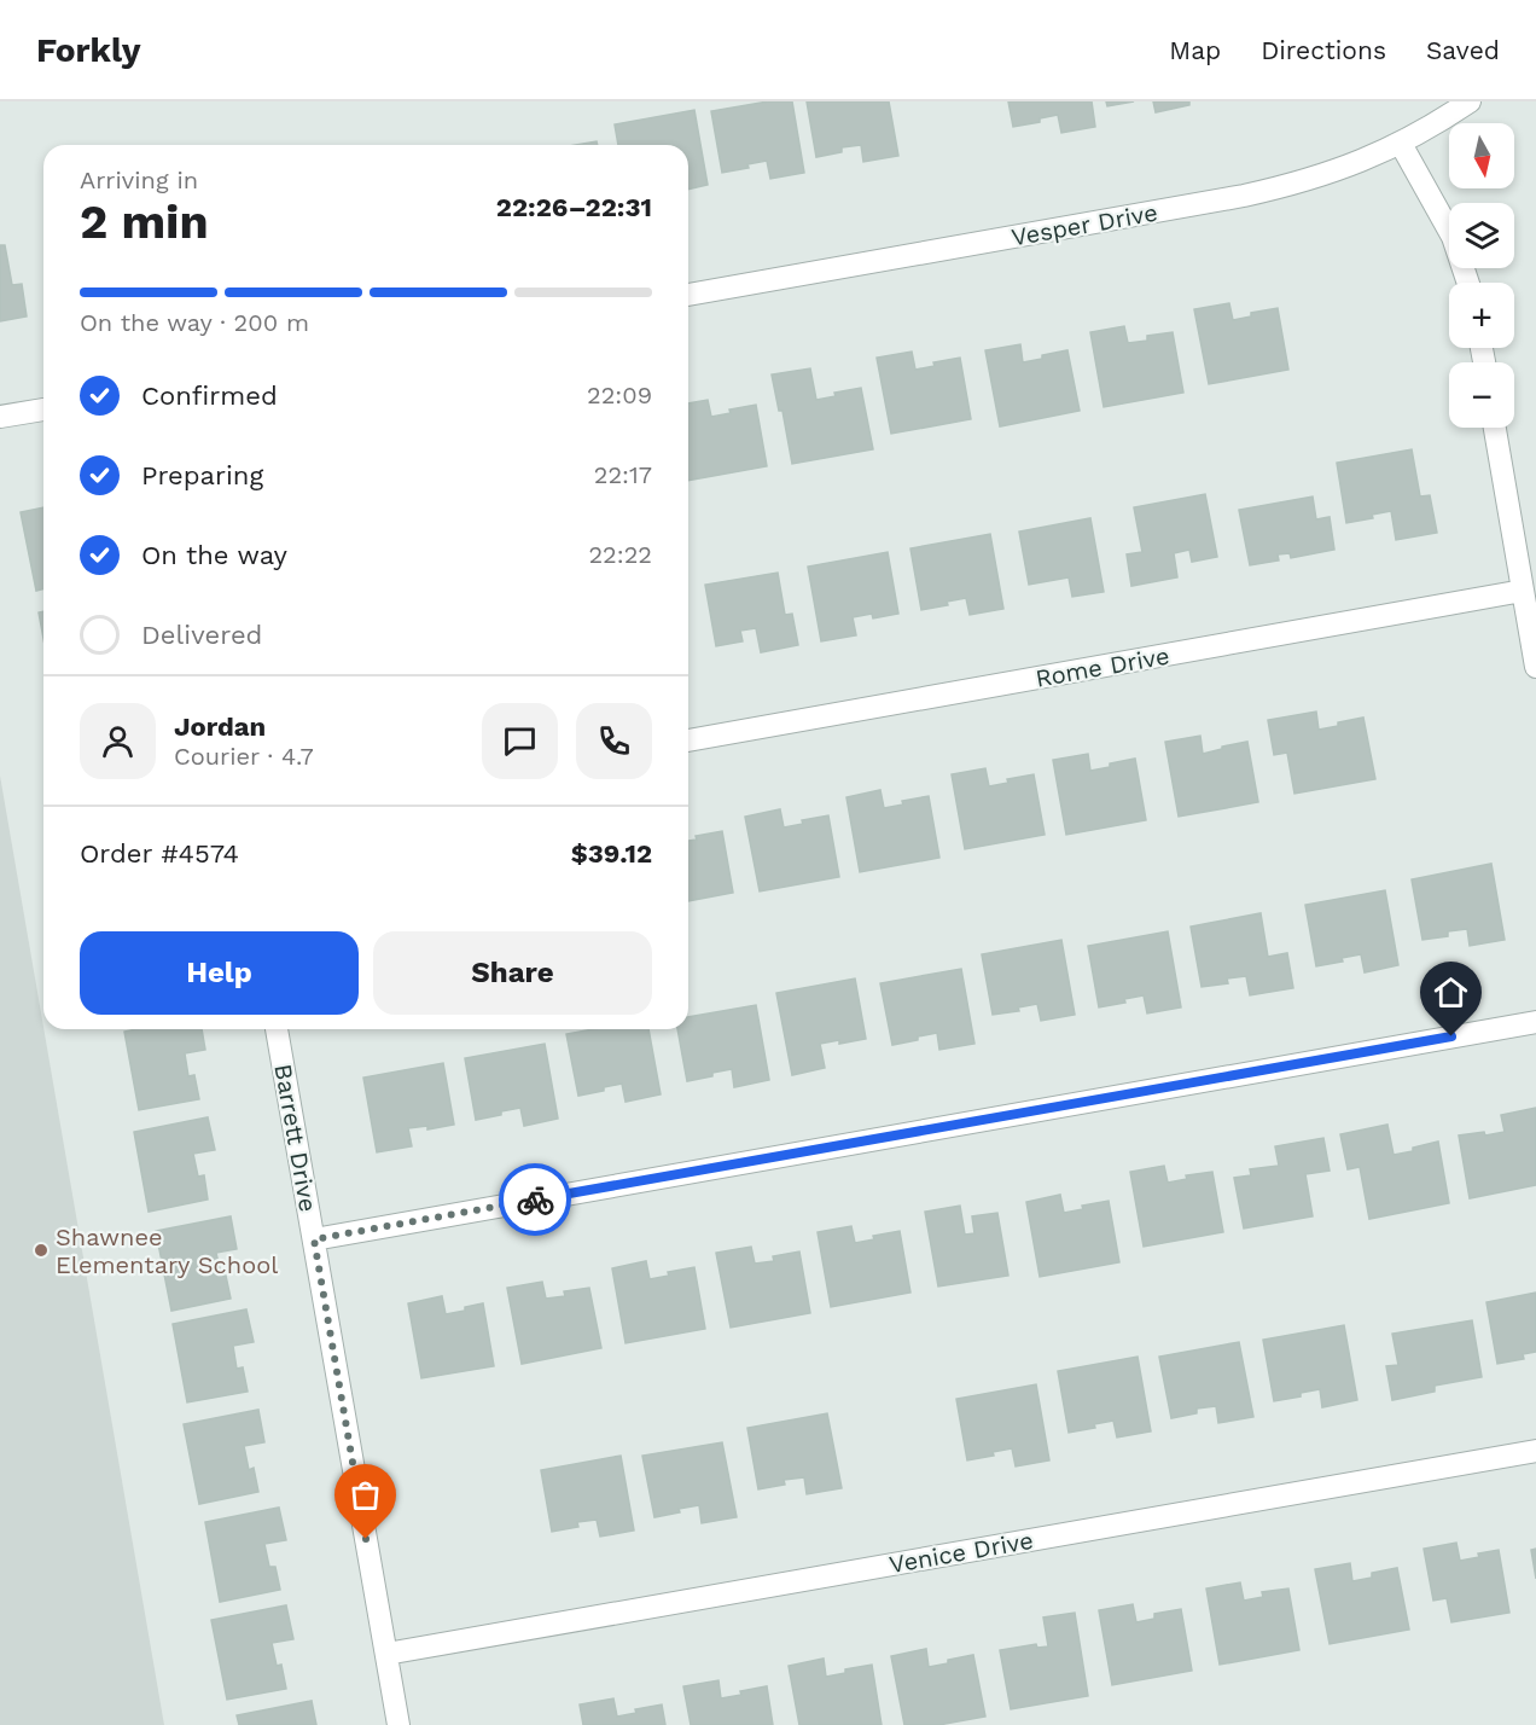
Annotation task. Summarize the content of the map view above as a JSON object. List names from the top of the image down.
{
  "streets": {
    "street": [
      "Vesper Drive",
      "Rome Drive",
      "Barrett Drive",
      "Venice Drive"
    ]
  },
  "crossings": [
    ["Barrett Drive", "Venice Drive"]
  ],
  "places": ["Shawnee Elementary School"],
  "north": "bottom",
  "page": {
    "header": "Forkly",
    "nav": ["Map", "Directions", "Saved"],
    "map_buttons": ["+", "−"],
    "heading": ["2 min", "Arriving in", "22:26–22:31"],
    "panel": [
      "Jordan",
      "Courier · 4.7",
      "Order #4574",
      "$39.12"
    ],
    "bar": "On the way · 200 m",
    "list": [
      ["Confirmed", "22:09"],
      ["Preparing", "22:17"],
      ["On the way", "22:22"],
      "Delivered"
    ],
    "buttons": ["Help", "Share"]
  }
}
